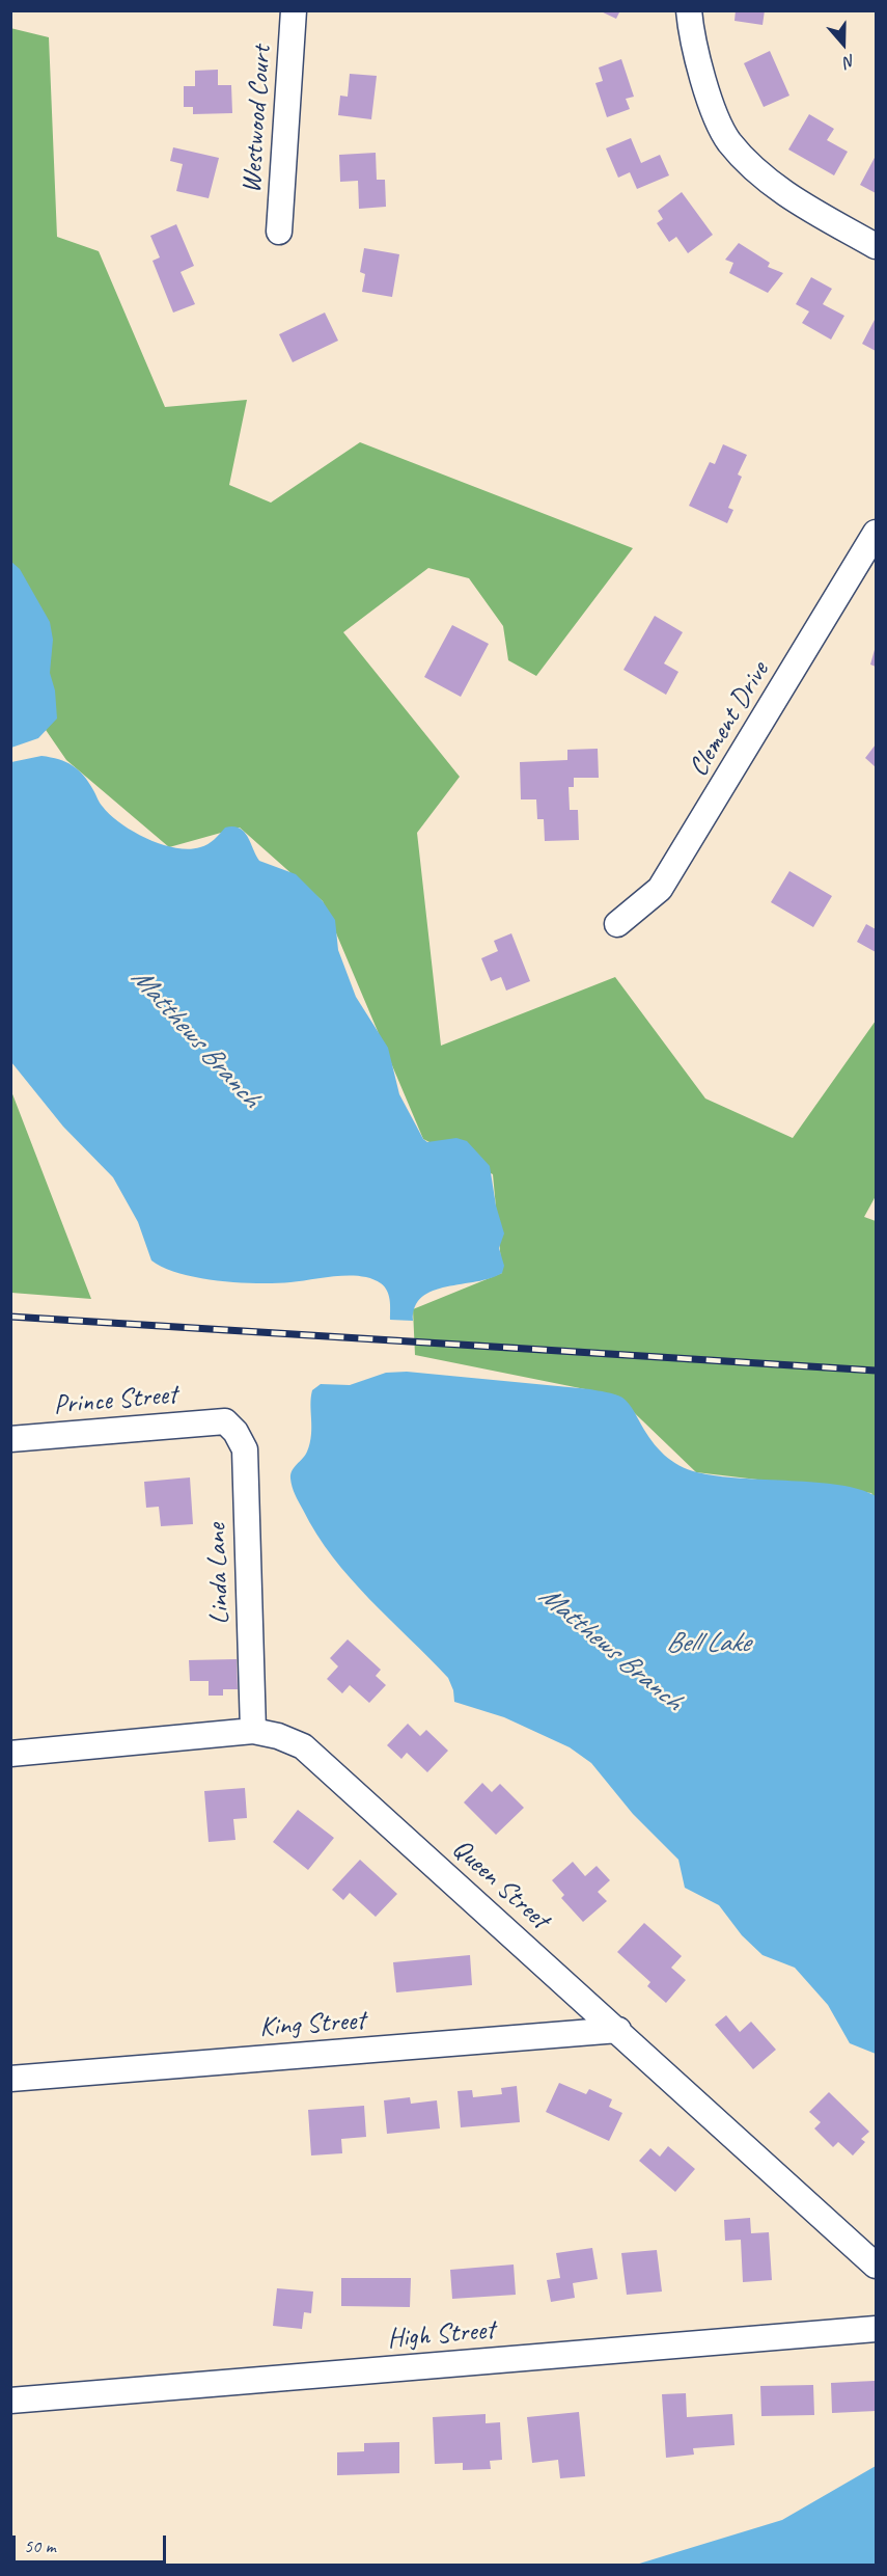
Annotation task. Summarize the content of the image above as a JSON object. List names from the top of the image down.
{
  "streets": {
    "street": [
      "Westwood Court",
      "Clement Drive",
      "Prince Street",
      "Linda Lane",
      "Queen Street",
      "King Street",
      "High Street"
    ]
  },
  "crossings": [
    ["Prince Street", "Linda Lane"],
    ["Linda Lane", "Queen Street"],
    ["Queen Street", "King Street"]
  ],
  "water": ["Matthews Branch", "Bell Lake"],
  "scale_bar": "50 m",
  "north": "bottom"
}
